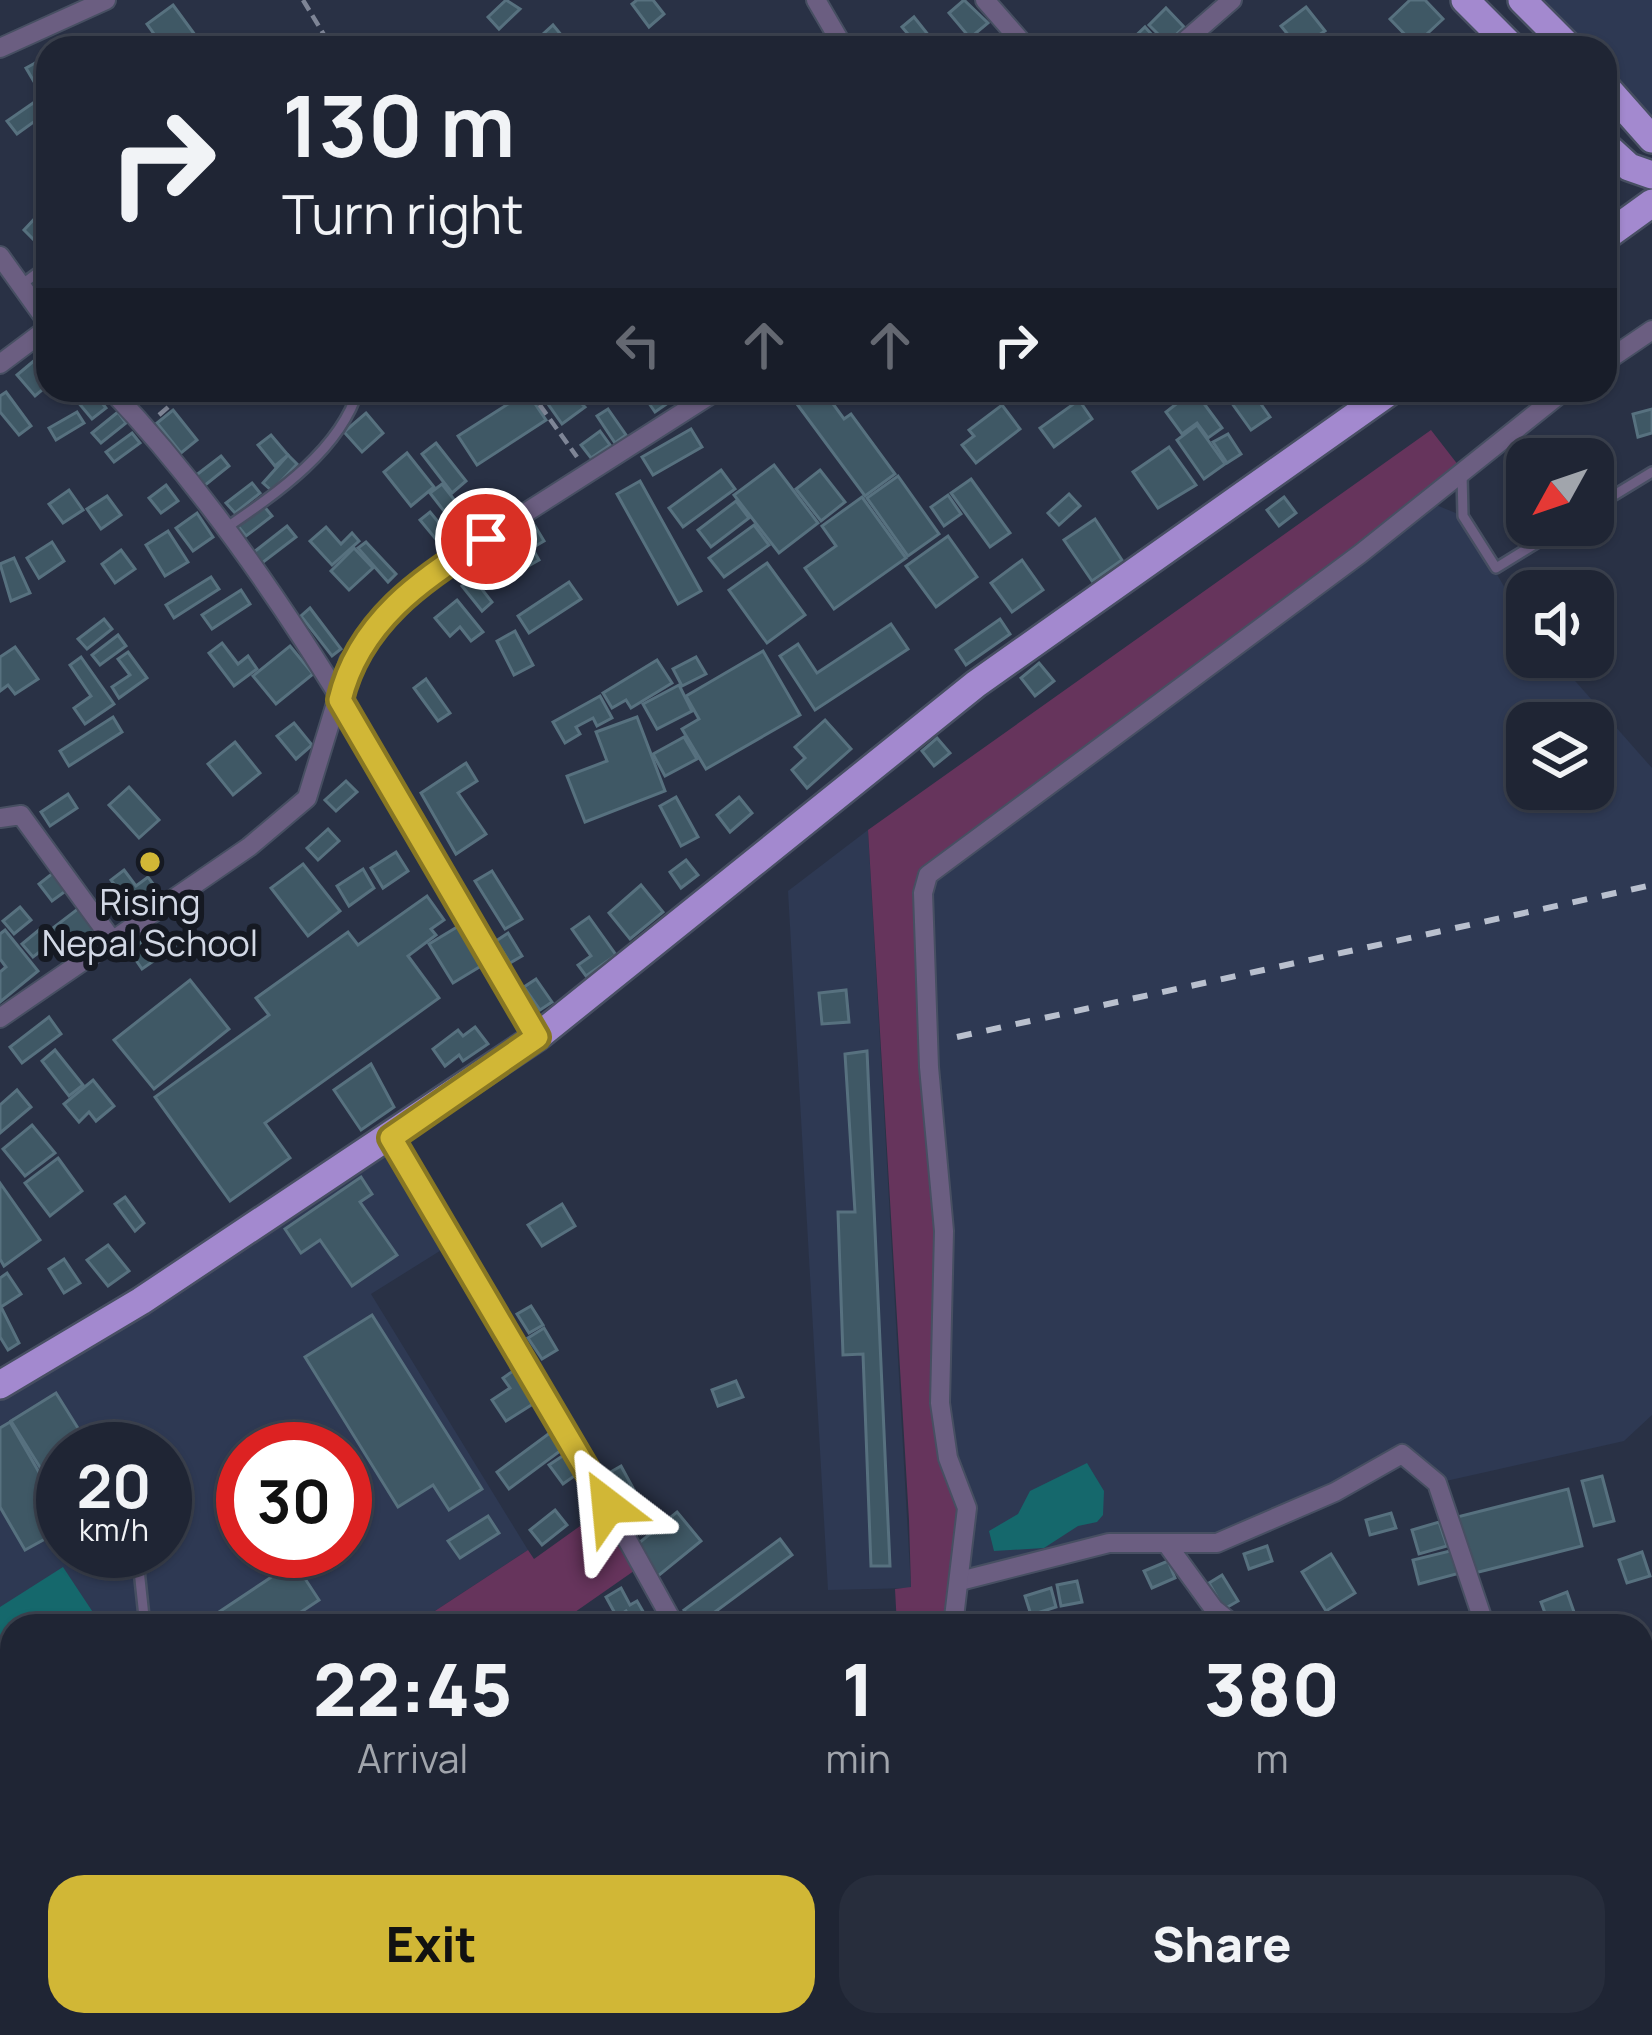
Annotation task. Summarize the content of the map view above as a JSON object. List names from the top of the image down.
{
  "places": ["Rising Nepal School"],
  "north": "bottom left",
  "page": {
    "turn": ["130 m", "Turn right"],
    "speed": "20 km/h",
    "limit": "30",
    "eta": [
      "22:45",
      "Arrival",
      "1",
      "min",
      "380",
      "m"
    ],
    "buttons": ["Exit", "Share"]
  }
}
